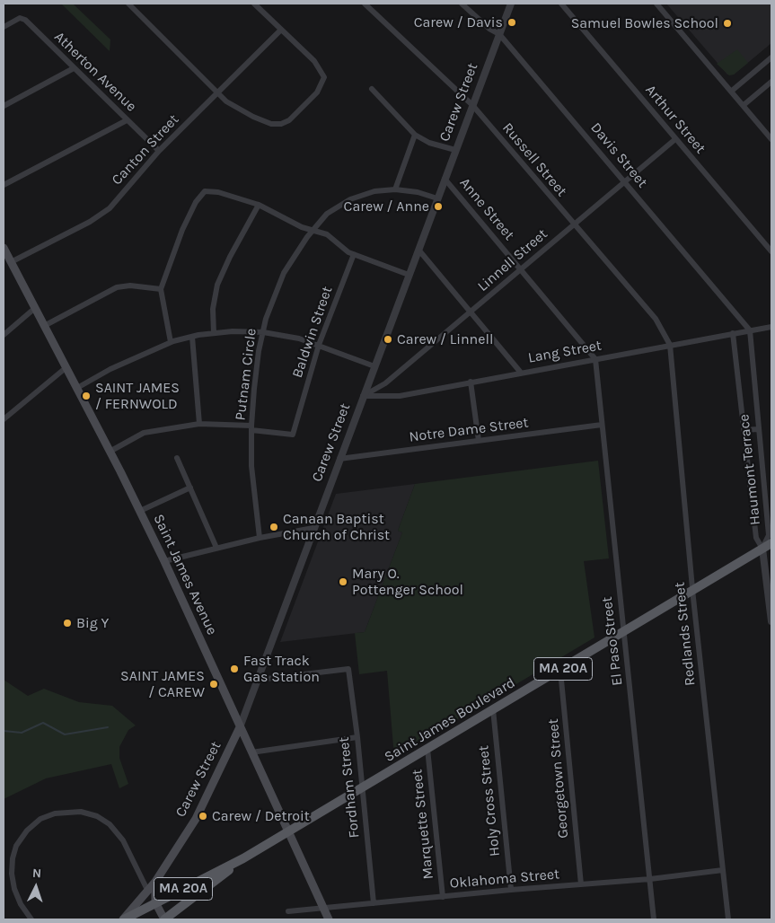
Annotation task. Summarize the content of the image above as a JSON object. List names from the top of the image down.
{
  "streets": {
    "main road": [
      "Carew Street",
      "Saint James Avenue",
      "MA 20A",
      "Saint James Boulevard"
    ],
    "street": [
      "Atherton Avenue",
      "Arthur Street",
      "Canton Street",
      "Davis Street",
      "Russell Street",
      "Anne Street",
      "Linnell Street",
      "Baldwin Street",
      "Lang Street",
      "Putnam Circle",
      "Notre Dame Street",
      "Haumont Terrace",
      "Redlands Street",
      "El Paso Street",
      "Georgetown Street",
      "Fordham Street",
      "Holy Cross Street",
      "Marquette Street",
      "Oklahoma Street"
    ]
  },
  "crossings": [
    ["Atherton Avenue", "Canton Street"],
    ["Carew Street", "Davis Street"],
    ["Carew Street", "Russell Street"],
    ["Carew Street", "Anne Street"],
    ["Carew Street", "Linnell Street"],
    ["Carew Street", "Lang Street"],
    ["Carew Street", "Putnam Circle"],
    ["Carew Street", "Notre Dame Street"],
    ["Carew Street", "Saint James Avenue"],
    ["Carew Street", "Saint James Boulevard"],
    ["Carew Street", "Fordham Street"],
    ["Arthur Street", "Linnell Street"],
    ["Canton Street", "Saint James Avenue"],
    ["Davis Street", "Linnell Street"],
    ["Davis Street", "Lang Street"],
    ["Davis Street", "Haumont Terrace"],
    ["Russell Street", "Linnell Street"],
    ["Russell Street", "Lang Street"],
    ["Russell Street", "Redlands Street"],
    ["Anne Street", "Linnell Street"],
    ["Anne Street", "Lang Street"],
    ["Anne Street", "El Paso Street"],
    ["Linnell Street", "Lang Street"],
    ["Baldwin Street", "Putnam Circle"],
    ["Lang Street", "Haumont Terrace"],
    ["Lang Street", "Redlands Street"],
    ["Lang Street", "El Paso Street"],
    ["Notre Dame Street", "El Paso Street"],
    ["Haumont Terrace", "MA 20A"],
    ["Haumont Terrace", "Saint James Boulevard"],
    ["Saint James Avenue", "Saint James Boulevard"],
    ["Saint James Avenue", "Oklahoma Street"],
    ["Redlands Street", "Saint James Boulevard"],
    ["Redlands Street", "Oklahoma Street"],
    ["El Paso Street", "Saint James Boulevard"],
    ["El Paso Street", "Oklahoma Street"],
    ["MA 20A", "Saint James Boulevard"],
    ["Saint James Boulevard", "Georgetown Street"],
    ["Saint James Boulevard", "Fordham Street"],
    ["Saint James Boulevard", "Holy Cross Street"],
    ["Saint James Boulevard", "Marquette Street"],
    ["Georgetown Street", "Oklahoma Street"],
    ["Fordham Street", "Oklahoma Street"],
    ["Holy Cross Street", "Oklahoma Street"],
    ["Marquette Street", "Oklahoma Street"]
  ],
  "places": [
    "Carew / Davis",
    "Samuel Bowles School",
    "Carew / Anne",
    "Carew / Linnell",
    "SAINT JAMES / FERNWOLD",
    "Canaan Baptist Church of Christ",
    "Mary O. Pottenger School",
    "Big Y",
    "Fast Track Gas Station",
    "SAINT JAMES / CAREW",
    "Carew / Detroit"
  ],
  "north": "top"
}
